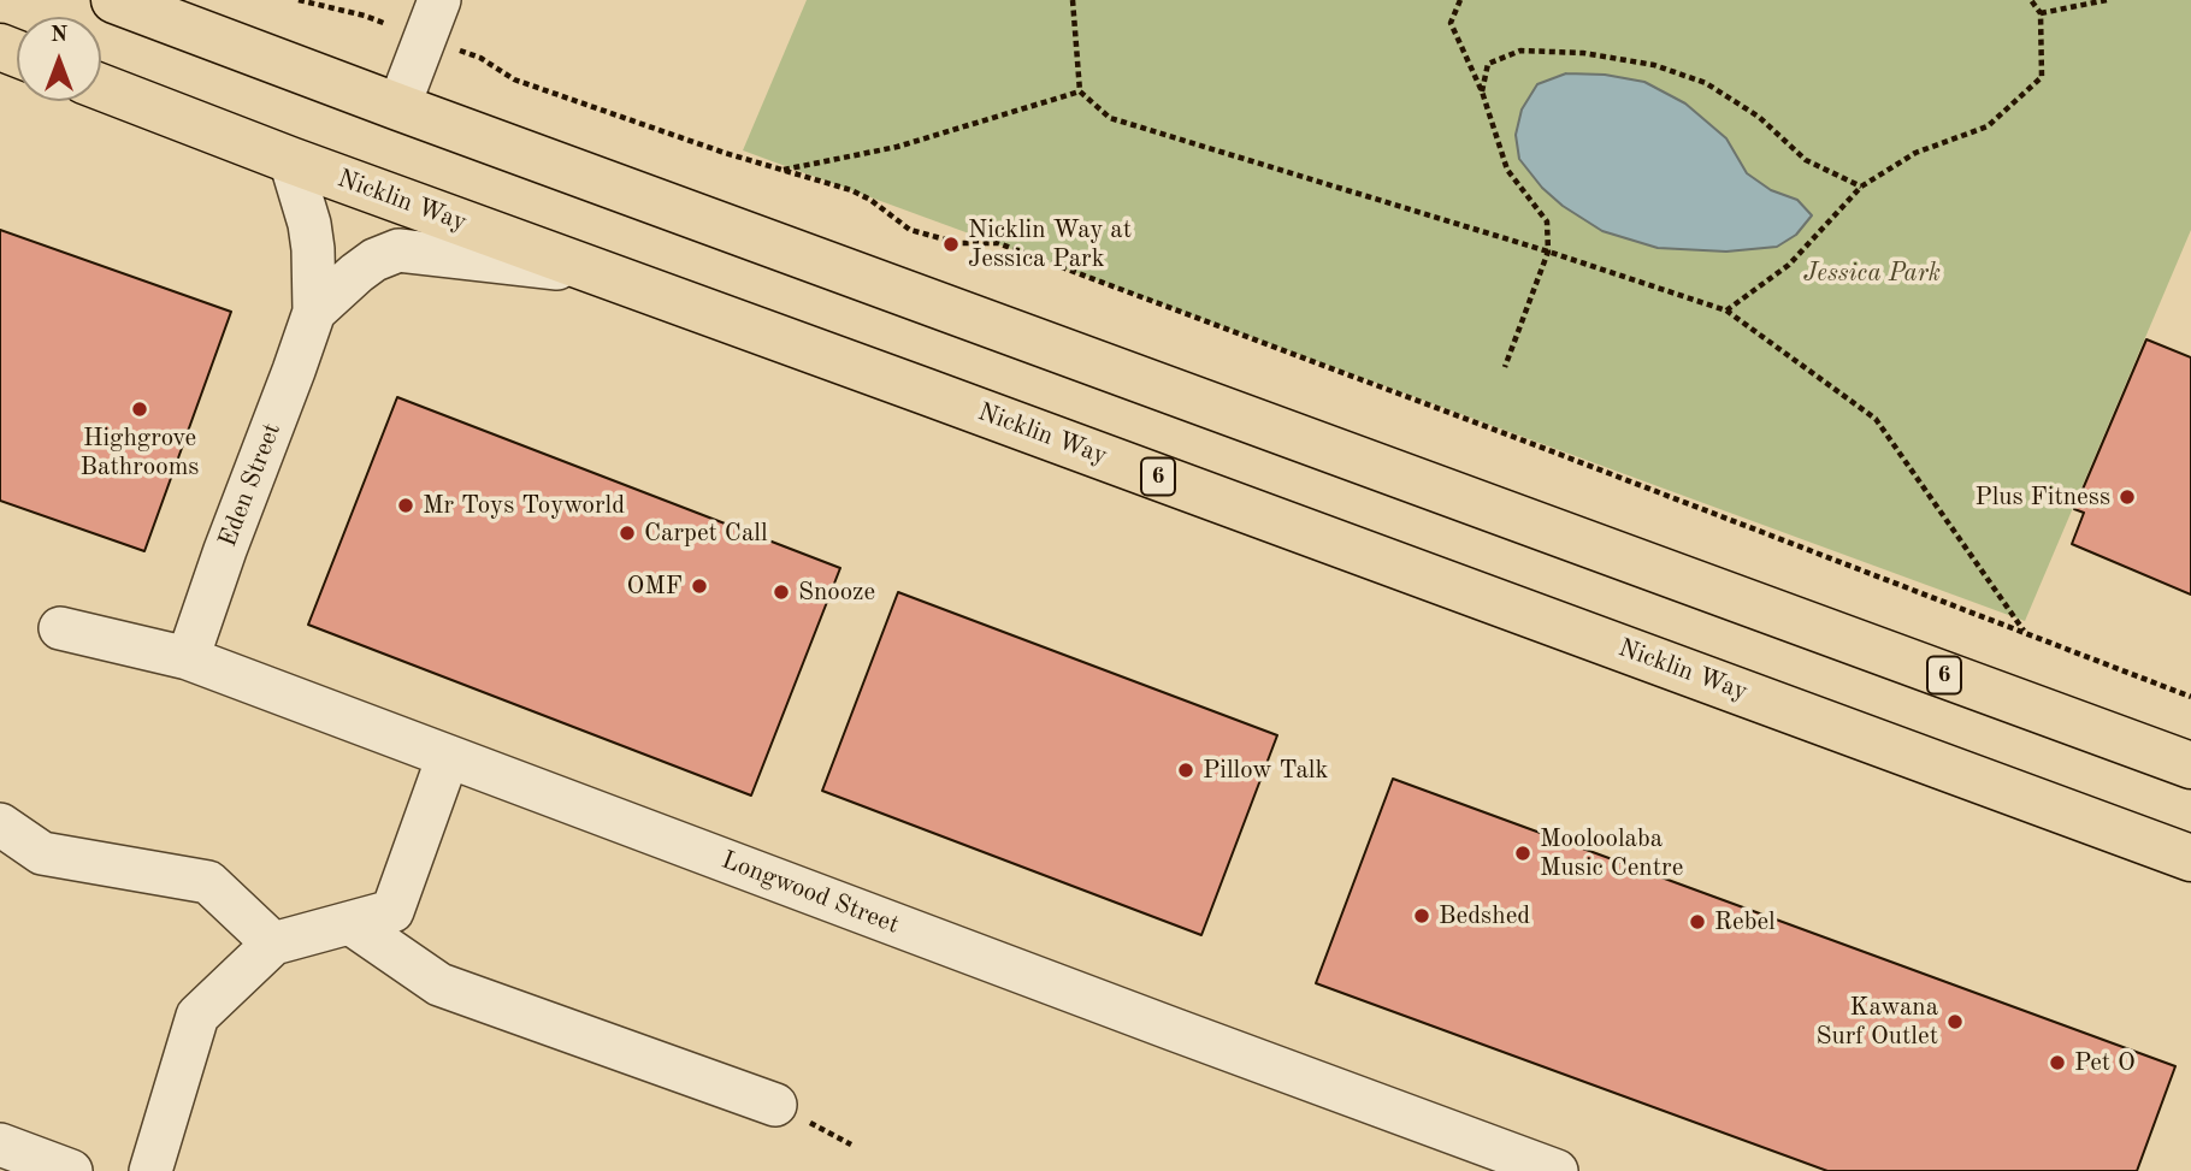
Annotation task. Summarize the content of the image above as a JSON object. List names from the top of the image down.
{
  "streets": {
    "highway": ["Nicklin Way", "6"],
    "street": ["Eden Street", "Longwood Street"]
  },
  "crossings": [
    ["Nicklin Way", "Eden Street"],
    ["Eden Street", "Longwood Street"]
  ],
  "parks": ["Jessica Park"],
  "places": [
    "Nicklin Way at Jessica Park",
    "Highgrove Bathrooms",
    "Plus Fitness",
    "Mr Toys Toyworld",
    "Carpet Call",
    "OMF",
    "Snooze",
    "Pillow Talk",
    "Mooloolaba Music Centre",
    "Bedshed",
    "Rebel",
    "Kawana Surf Outlet",
    "Pet O"
  ],
  "north": "top"
}
